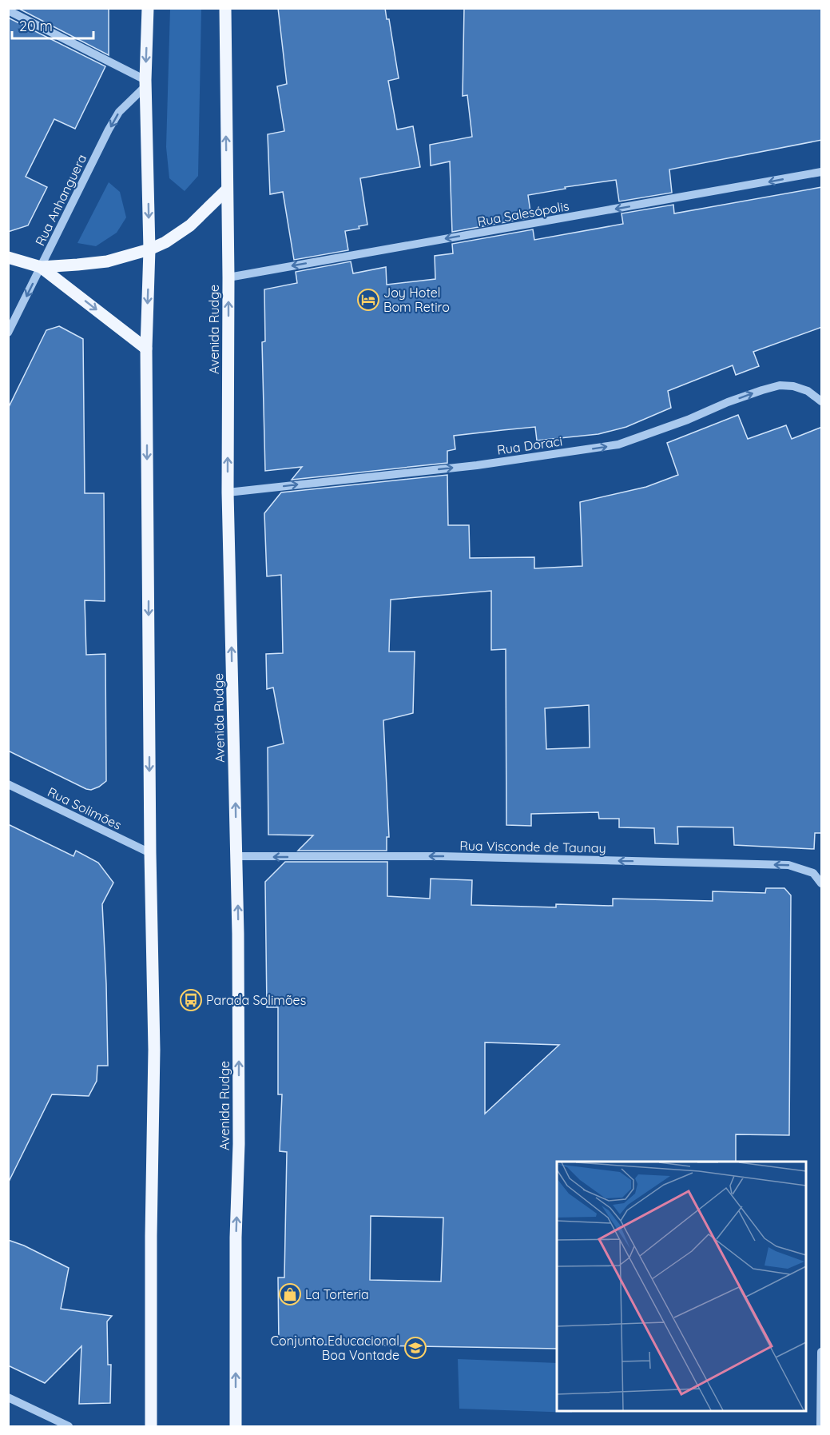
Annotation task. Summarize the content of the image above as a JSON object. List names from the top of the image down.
{
  "streets": {
    "main road": ["Avenida Rudge"],
    "street": [
      "Rua Anhanguera",
      "Rua Salesópolis",
      "Rua Doraci",
      "Rua Solimões",
      "Rua Visconde de Taunay"
    ]
  },
  "crossings": [
    ["Rua Salesópolis", "Avenida Rudge"],
    ["Avenida Rudge", "Rua Doraci"],
    ["Avenida Rudge", "Rua Visconde de Taunay"]
  ],
  "one_way": [
    "Rua Anhanguera",
    "Rua Salesópolis",
    "Rua Doraci",
    "Rua Visconde de Taunay"
  ],
  "places": {
    "hotel": ["Joy Hotel Bom Retiro"],
    "bus stop": ["Parada Solimões"],
    "shop": ["La Torteria"],
    "school or university": ["Conjunto Educacional Boa Vontade"]
  },
  "scale_bar": "20 m"
}
